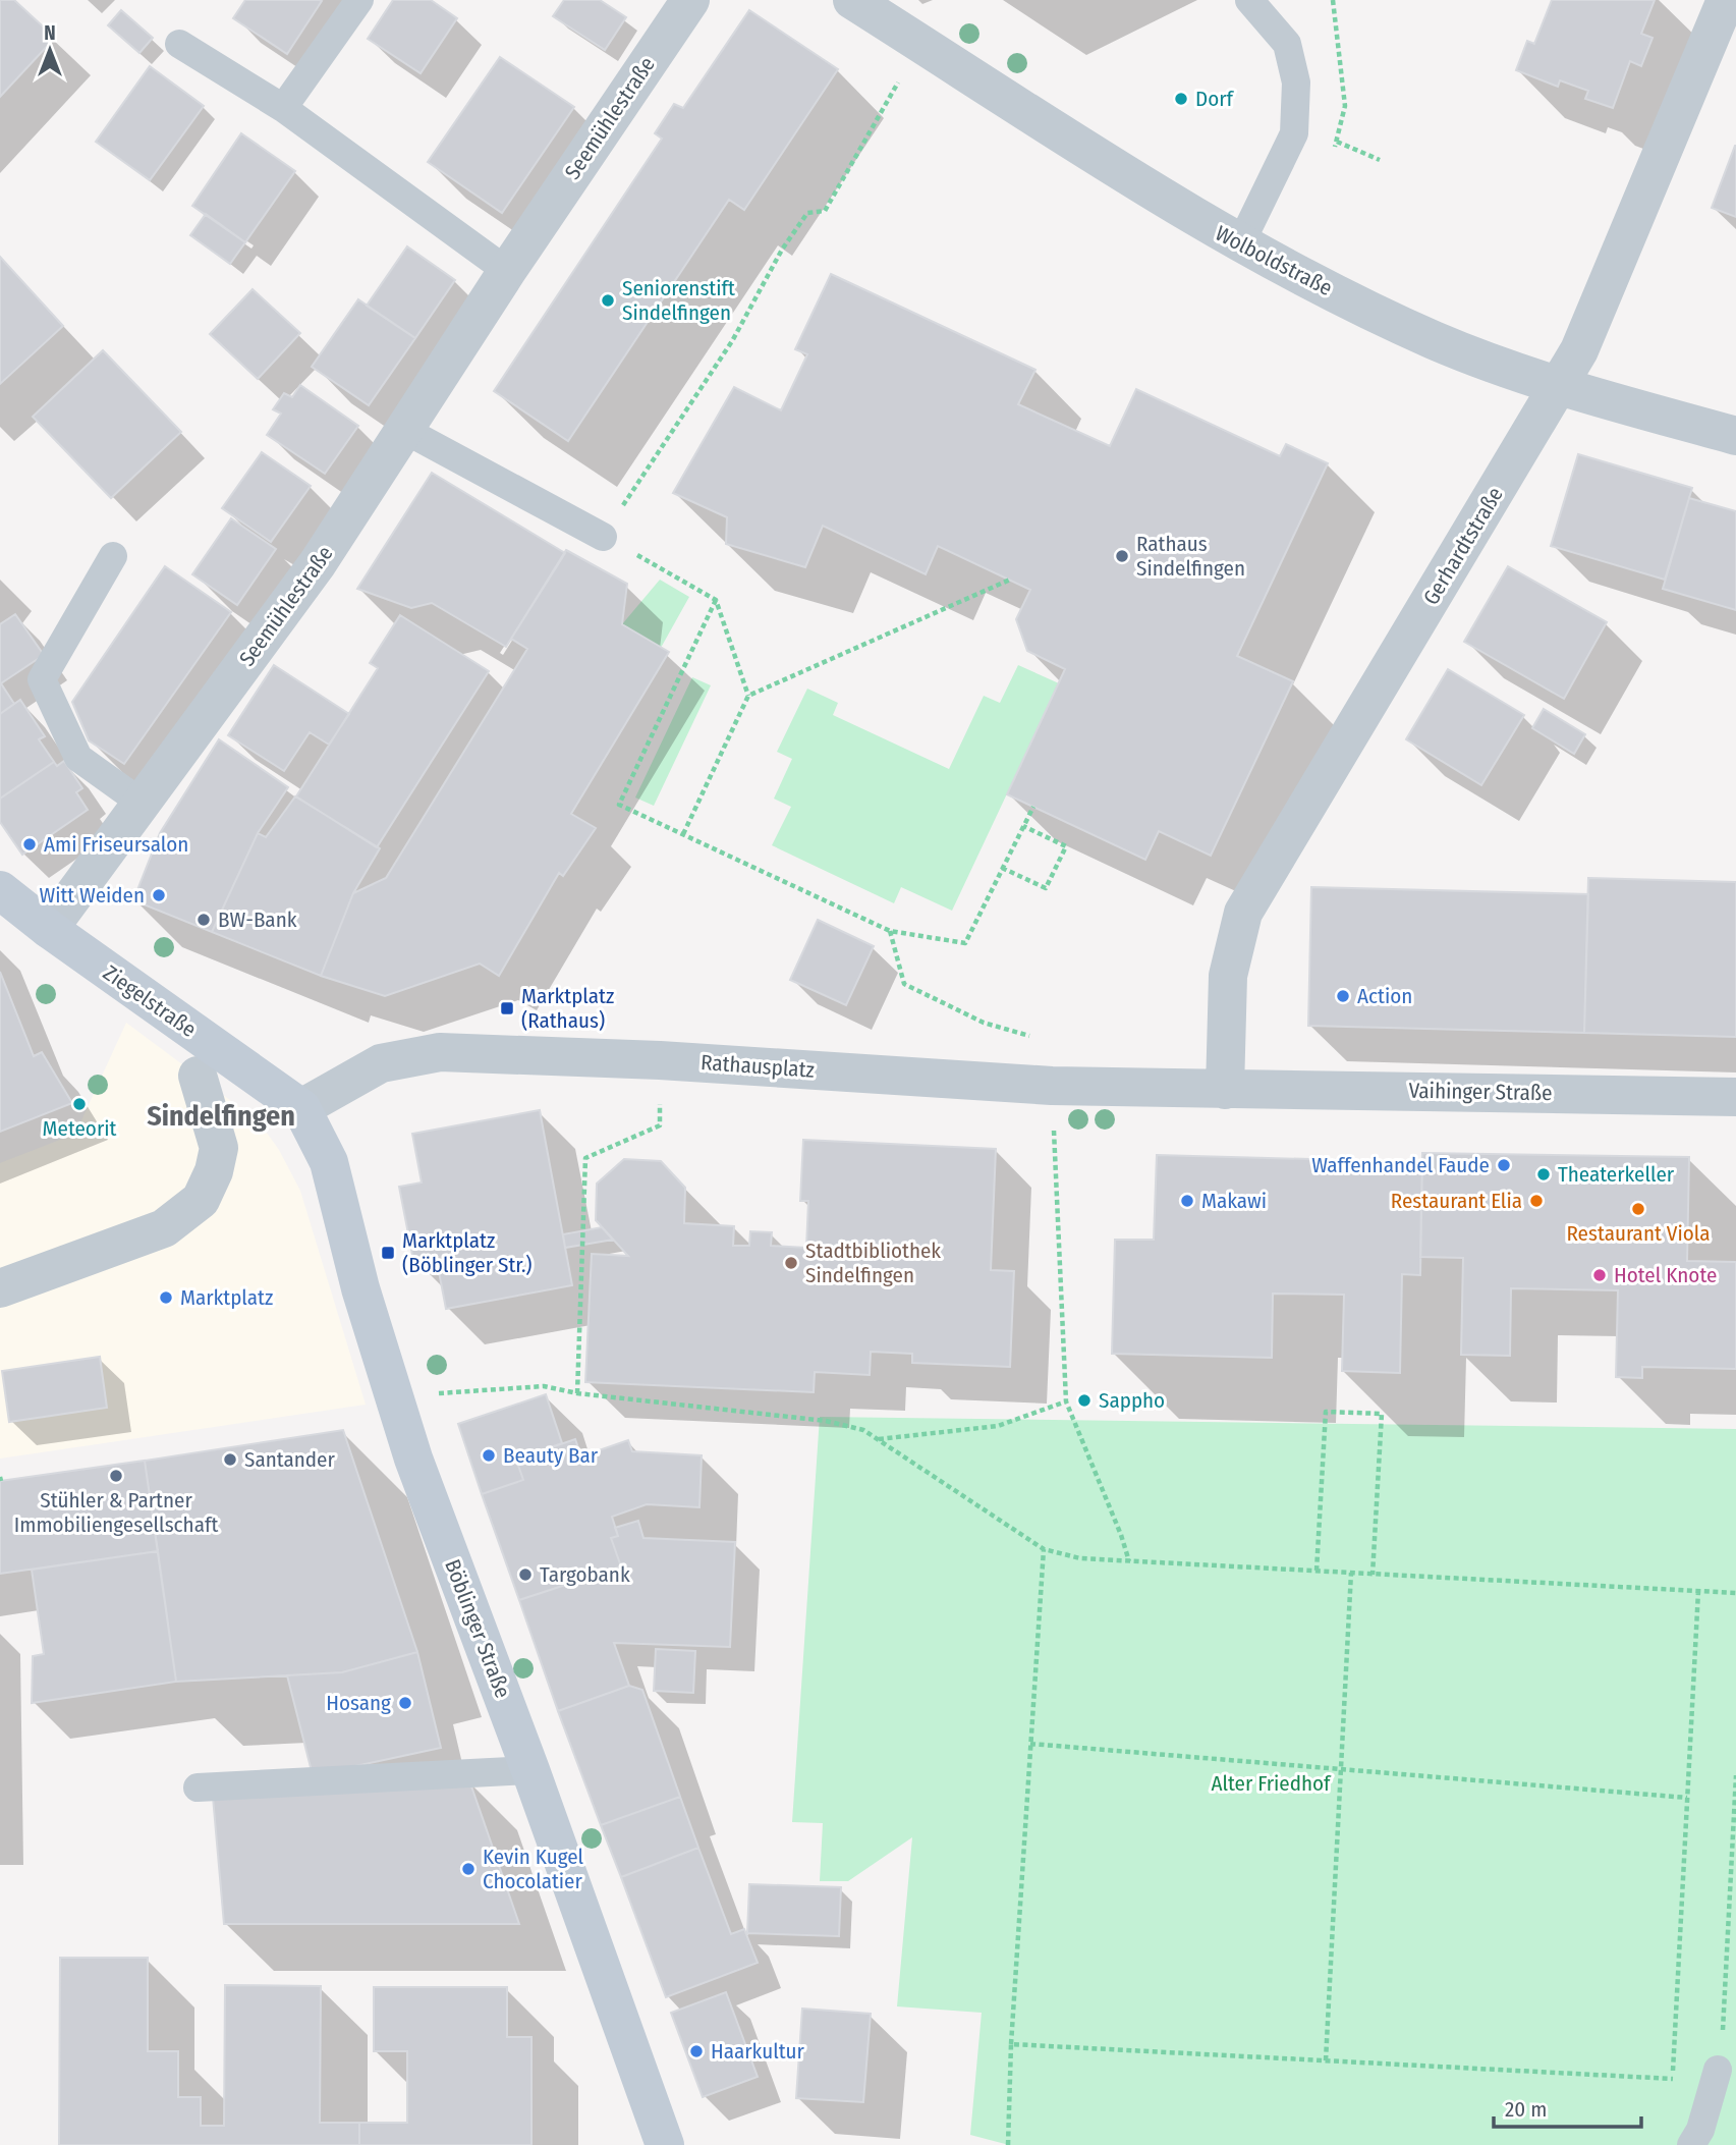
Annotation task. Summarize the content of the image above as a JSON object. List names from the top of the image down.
{
  "streets": {
    "main road": ["Ziegelstraße", "Böblinger Straße"],
    "street": [
      "Seemühlestraße",
      "Wolboldstraße",
      "Gerhardtstraße",
      "Rathausplatz",
      "Vaihinger Straße"
    ]
  },
  "crossings": [
    ["Seemühlestraße", "Ziegelstraße"],
    ["Wolboldstraße", "Gerhardtstraße"],
    ["Gerhardtstraße", "Rathausplatz"],
    ["Gerhardtstraße", "Vaihinger Straße"],
    ["Ziegelstraße", "Rathausplatz"],
    ["Ziegelstraße", "Böblinger Straße"],
    ["Rathausplatz", "Vaihinger Straße"],
    ["Rathausplatz", "Böblinger Straße"]
  ],
  "districts": ["Sindelfingen"],
  "parks": ["Alter Friedhof"],
  "places": {
    "other": [
      "Dorf",
      "Seniorenstift Sindelfingen",
      "Rathaus Sindelfingen",
      "Ami Friseursalon",
      "Witt Weiden",
      "BW-Bank",
      "Action",
      "Meteorit",
      "Waffenhandel Faude",
      "Theaterkeller",
      "Makawi",
      "Restaurant Elia",
      "Restaurant Viola",
      "Stadtbibliothek Sindelfingen",
      "Hotel Knote",
      "Marktplatz",
      "Sappho",
      "Beauty Bar",
      "Santander",
      "Stühler & Partner Immobiliengesellschaft",
      "Targobank",
      "Hosang",
      "Kevin Kugel Chocolatier",
      "Haarkultur"
    ],
    "transit": ["Marktplatz (Rathaus)", "Marktplatz (Böblinger Str.)"]
  },
  "scale_bar": "20 m",
  "north": "top"
}
